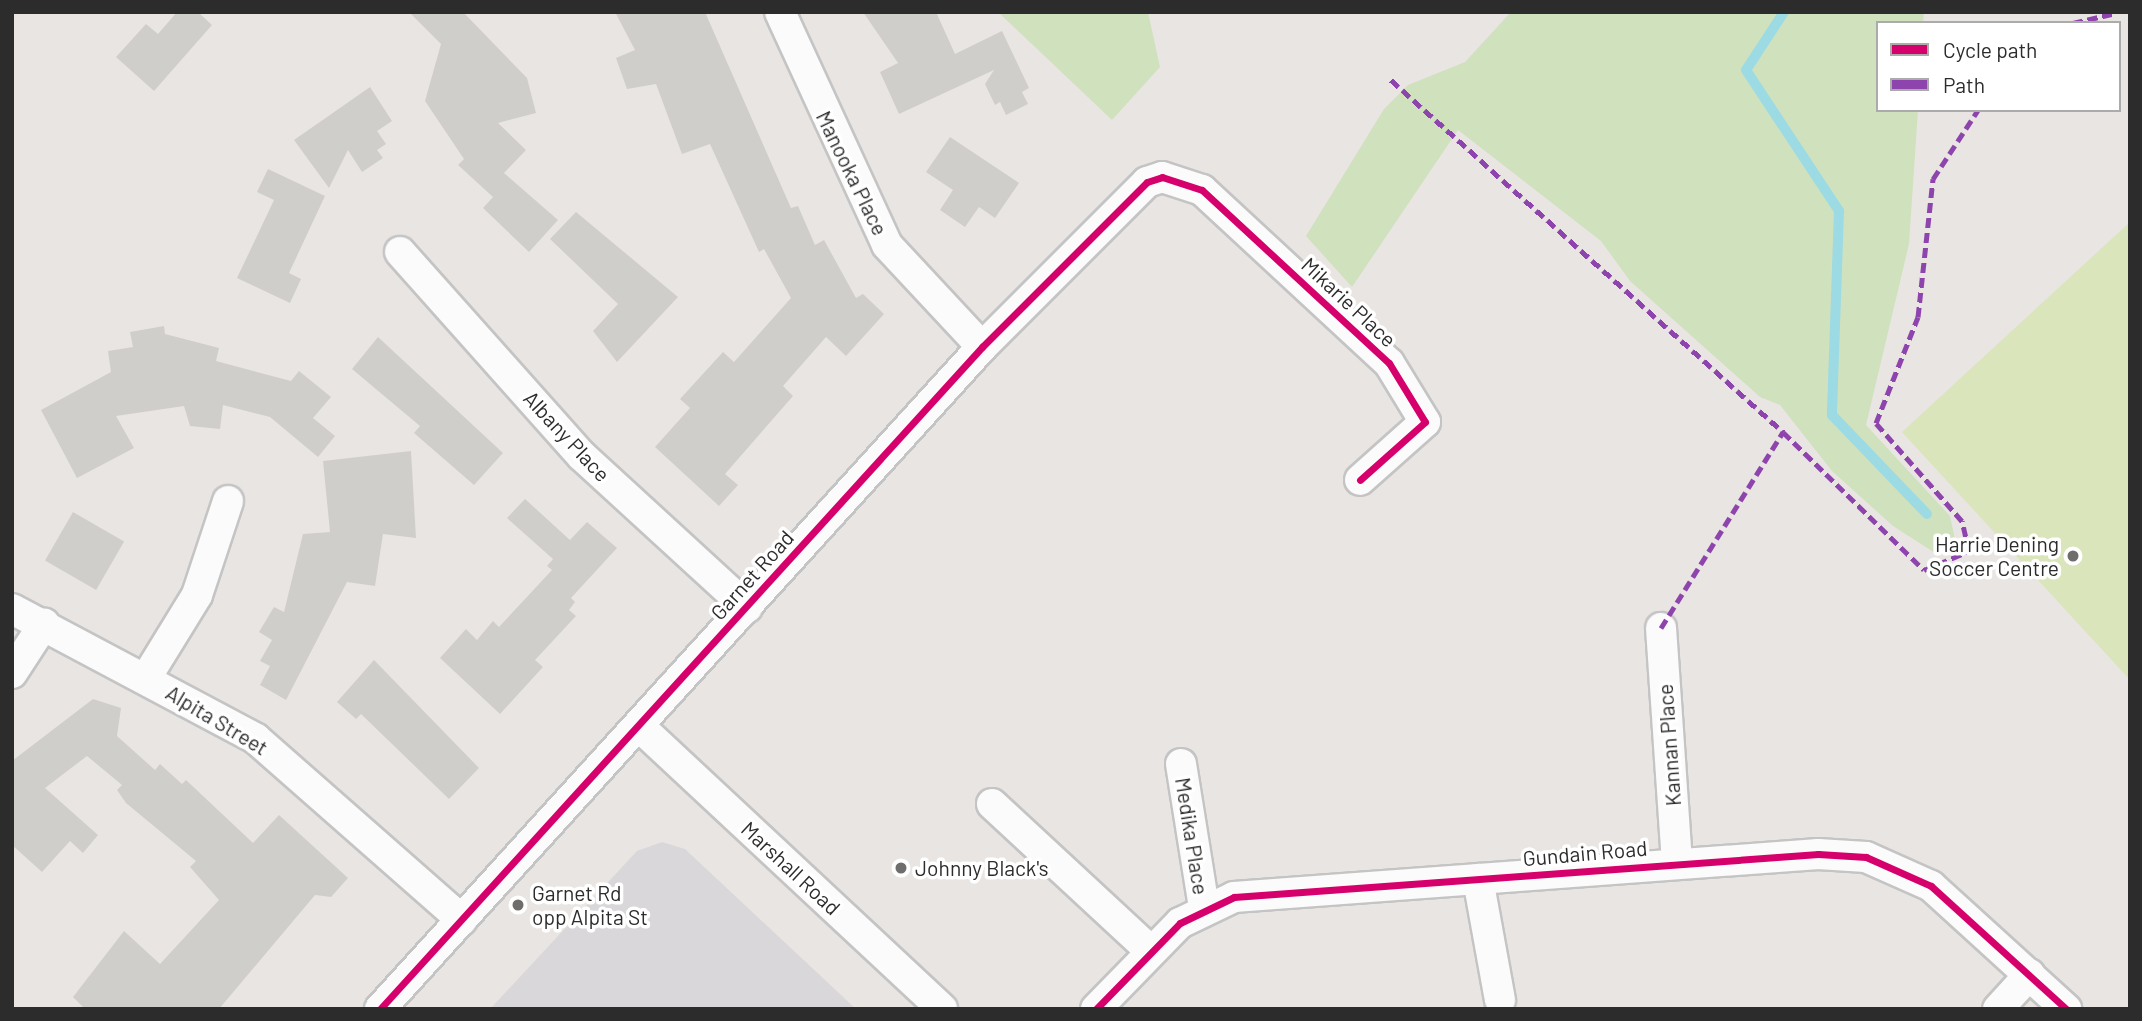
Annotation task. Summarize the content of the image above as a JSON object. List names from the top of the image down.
{
  "streets": {
    "street": [
      "Manooka Place",
      "Mikarie Place",
      "Albany Place",
      "Garnet Road",
      "Alpita Street",
      "Kannan Place",
      "Medika Place",
      "Gundain Road",
      "Marshall Road"
    ]
  },
  "crossings": [
    ["Manooka Place", "Garnet Road"],
    ["Mikarie Place", "Garnet Road"],
    ["Albany Place", "Garnet Road"],
    ["Garnet Road", "Alpita Street"],
    ["Garnet Road", "Marshall Road"],
    ["Kannan Place", "Gundain Road"],
    ["Medika Place", "Gundain Road"]
  ],
  "places": ["Harrie Dening Soccer Centre", "Johnny Black's", "Garnet Rd opp Alpita St"],
  "legend": ["Cycle path", "Path"]
}
